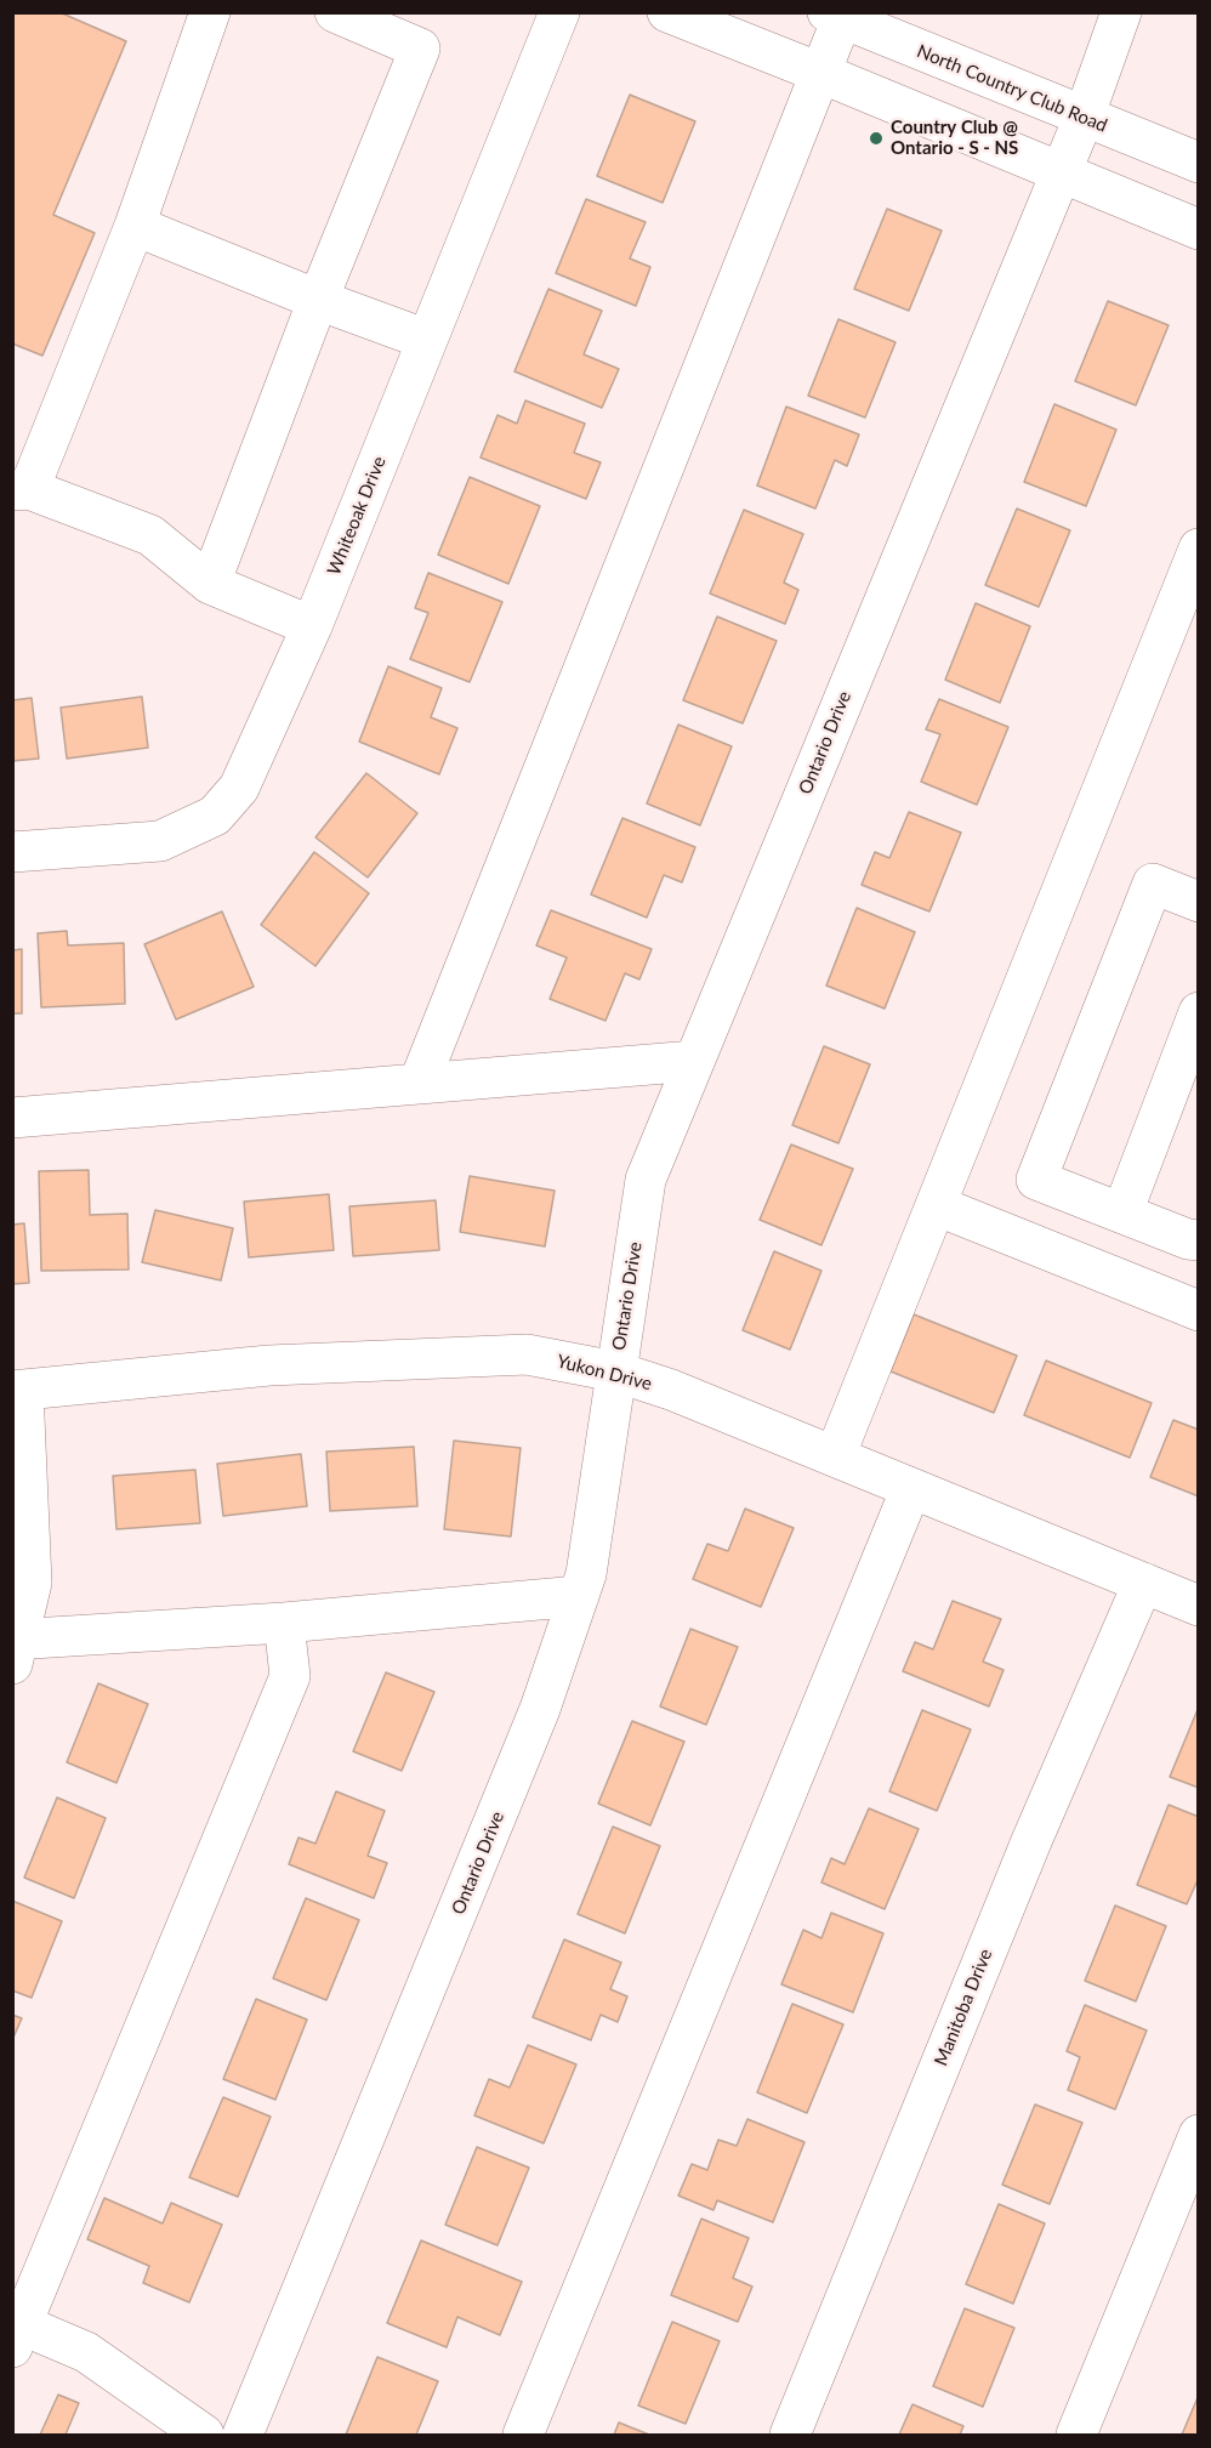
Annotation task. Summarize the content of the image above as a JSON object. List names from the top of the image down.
{
  "streets": {
    "street": [
      "North Country Club Road",
      "Whiteoak Drive",
      "Ontario Drive",
      "Yukon Drive",
      "Manitoba Drive"
    ]
  },
  "crossings": [
    ["North Country Club Road", "Ontario Drive"],
    ["Ontario Drive", "Yukon Drive"],
    ["Yukon Drive", "Manitoba Drive"]
  ],
  "places": ["Country Club @ Ontario - S - NS"]
}
